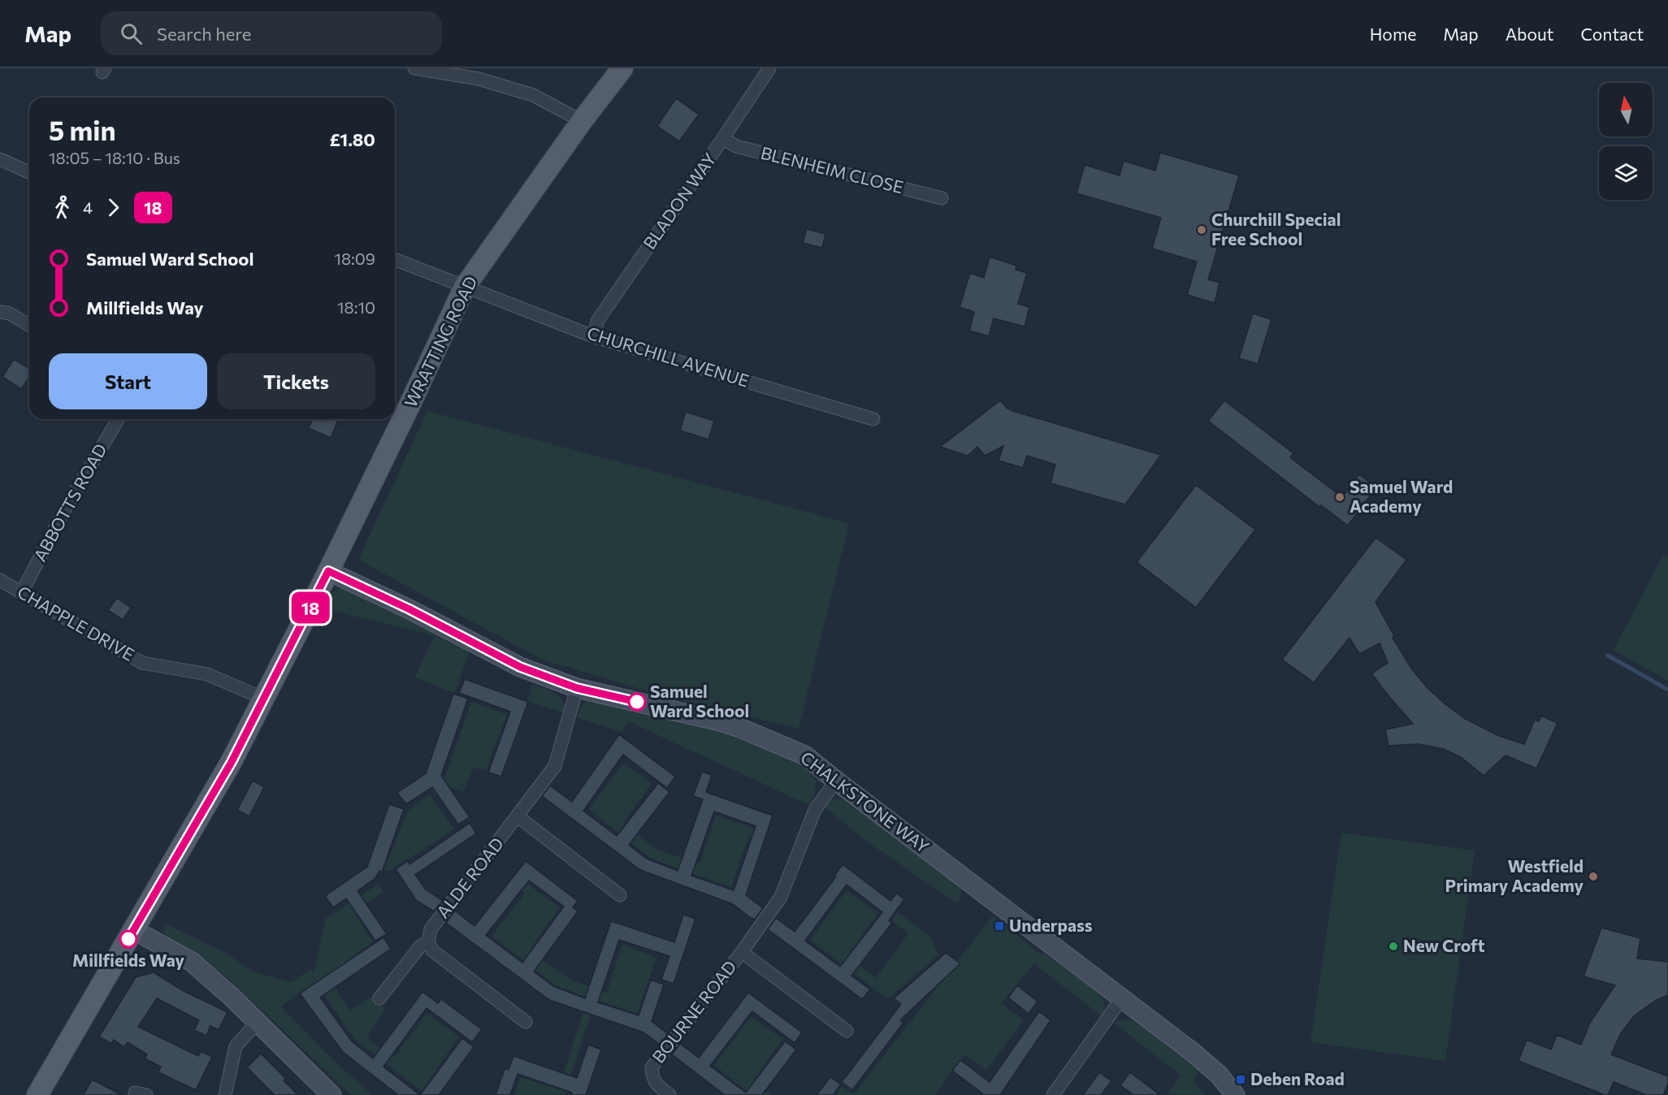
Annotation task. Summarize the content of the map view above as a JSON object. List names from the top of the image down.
{
  "streets": {
    "main road": ["WRATTING ROAD"],
    "street": [
      "BLENHEIM CLOSE",
      "BLADON WAY",
      "CHURCHILL AVENUE",
      "ABBOTTS ROAD",
      "CHAPPLE DRIVE",
      "CHALKSTONE WAY",
      "ALDE ROAD",
      "BOURNE ROAD"
    ]
  },
  "crossings": [
    ["BLENHEIM CLOSE", "BLADON WAY"],
    ["BLADON WAY", "CHURCHILL AVENUE"],
    ["WRATTING ROAD", "CHURCHILL AVENUE"],
    ["WRATTING ROAD", "CHAPPLE DRIVE"],
    ["WRATTING ROAD", "CHALKSTONE WAY"],
    ["ABBOTTS ROAD", "CHAPPLE DRIVE"],
    ["CHALKSTONE WAY", "ALDE ROAD"],
    ["CHALKSTONE WAY", "BOURNE ROAD"]
  ],
  "places": {
    "other": [
      "Churchill Special Free School",
      "Samuel Ward Academy",
      "Samuel Ward School",
      "Westfield Primary Academy",
      "Millfields Way",
      "New Croft"
    ],
    "transit": ["Underpass", "Deben Road"]
  },
  "lines": ["bus line 18"],
  "north": "top",
  "page": {
    "header": "Map",
    "search": "Search here",
    "nav": [
      "Home",
      "Map",
      "About",
      "Contact"
    ],
    "on_map": "18",
    "heading": ["5 min", "18:05 – 18:10 · Bus", "£1.80"],
    "legs": ["4", "18"],
    "list": [
      {
        "name": "Samuel Ward School",
        "value": "18:09"
      },
      {
        "name": "Millfields Way",
        "value": "18:10"
      }
    ],
    "buttons": ["Start", "Tickets"]
  }
}
